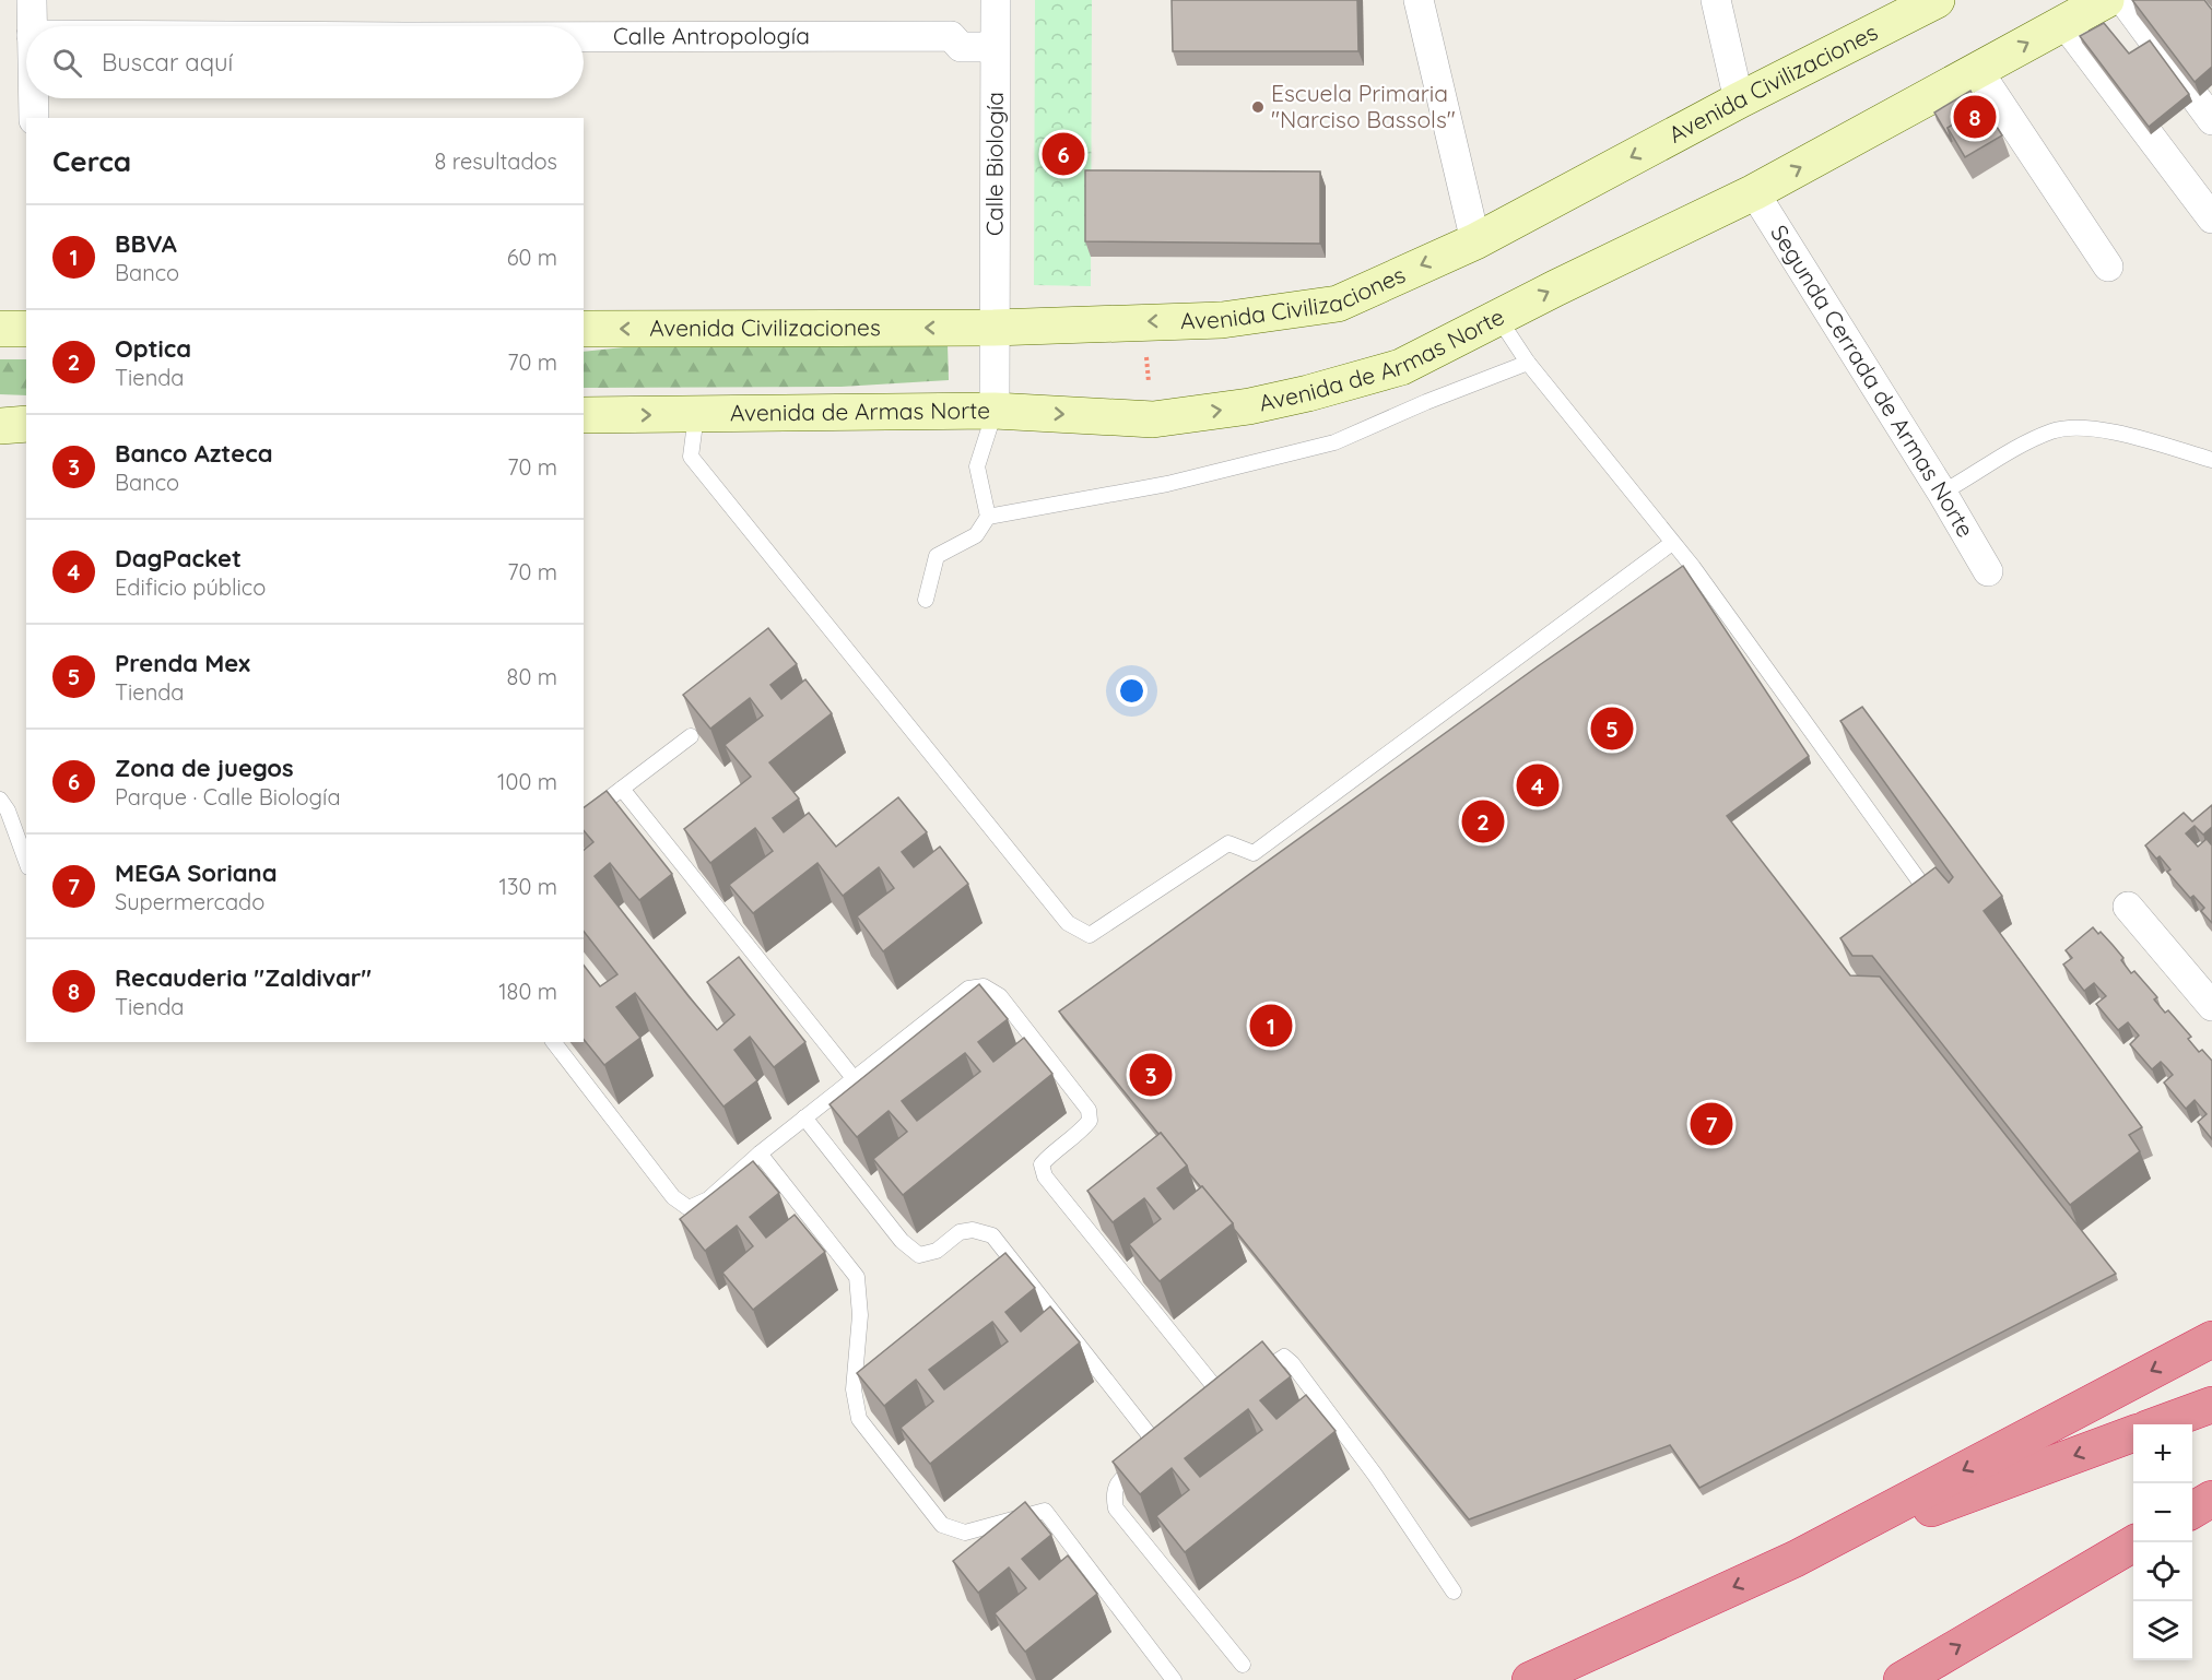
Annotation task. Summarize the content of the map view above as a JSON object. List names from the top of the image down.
{
  "streets": {
    "main road": ["Avenida Civilizaciones", "Avenida de Armas Norte"],
    "street": ["Calle Antropología", "Calle Biología", "Segunda Cerrada de Armas Norte"]
  },
  "crossings": [
    ["Calle Antropología", "Calle Biología"],
    ["Avenida Civilizaciones", "Calle Biología"],
    ["Calle Biología", "Avenida de Armas Norte"],
    ["Avenida de Armas Norte", "Segunda Cerrada de Armas Norte"]
  ],
  "one_way": ["Avenida Civilizaciones", "Avenida de Armas Norte"],
  "places": ["Escuela Primaria \"Narciso Bassols\""],
  "page": {
    "search": "Buscar aquí",
    "pins": [
      "8",
      "6",
      "5",
      "4",
      "2",
      "1",
      "3",
      "7"
    ],
    "heading": ["Cerca", "8 resultados"],
    "list": [
      {
        "mark": "1",
        "name": "BBVA",
        "note": "Banco",
        "value": "60 m"
      },
      {
        "mark": "2",
        "name": "Optica",
        "note": "Tienda",
        "value": "70 m"
      },
      {
        "mark": "3",
        "name": "Banco Azteca",
        "note": "Banco",
        "value": "70 m"
      },
      {
        "mark": "4",
        "name": "DagPacket",
        "note": "Edificio público",
        "value": "70 m"
      },
      {
        "mark": "5",
        "name": "Prenda Mex",
        "note": "Tienda",
        "value": "80 m"
      },
      {
        "mark": "6",
        "name": "Zona de juegos",
        "note": "Parque · Calle Biología",
        "value": "100 m"
      },
      {
        "mark": "7",
        "name": "MEGA Soriana",
        "note": "Supermercado",
        "value": "130 m"
      },
      {
        "mark": "8",
        "name": "Recauderia \"Zaldivar\"",
        "note": "Tienda",
        "value": "180 m"
      }
    ],
    "map_buttons": ["+", "−"]
  }
}
